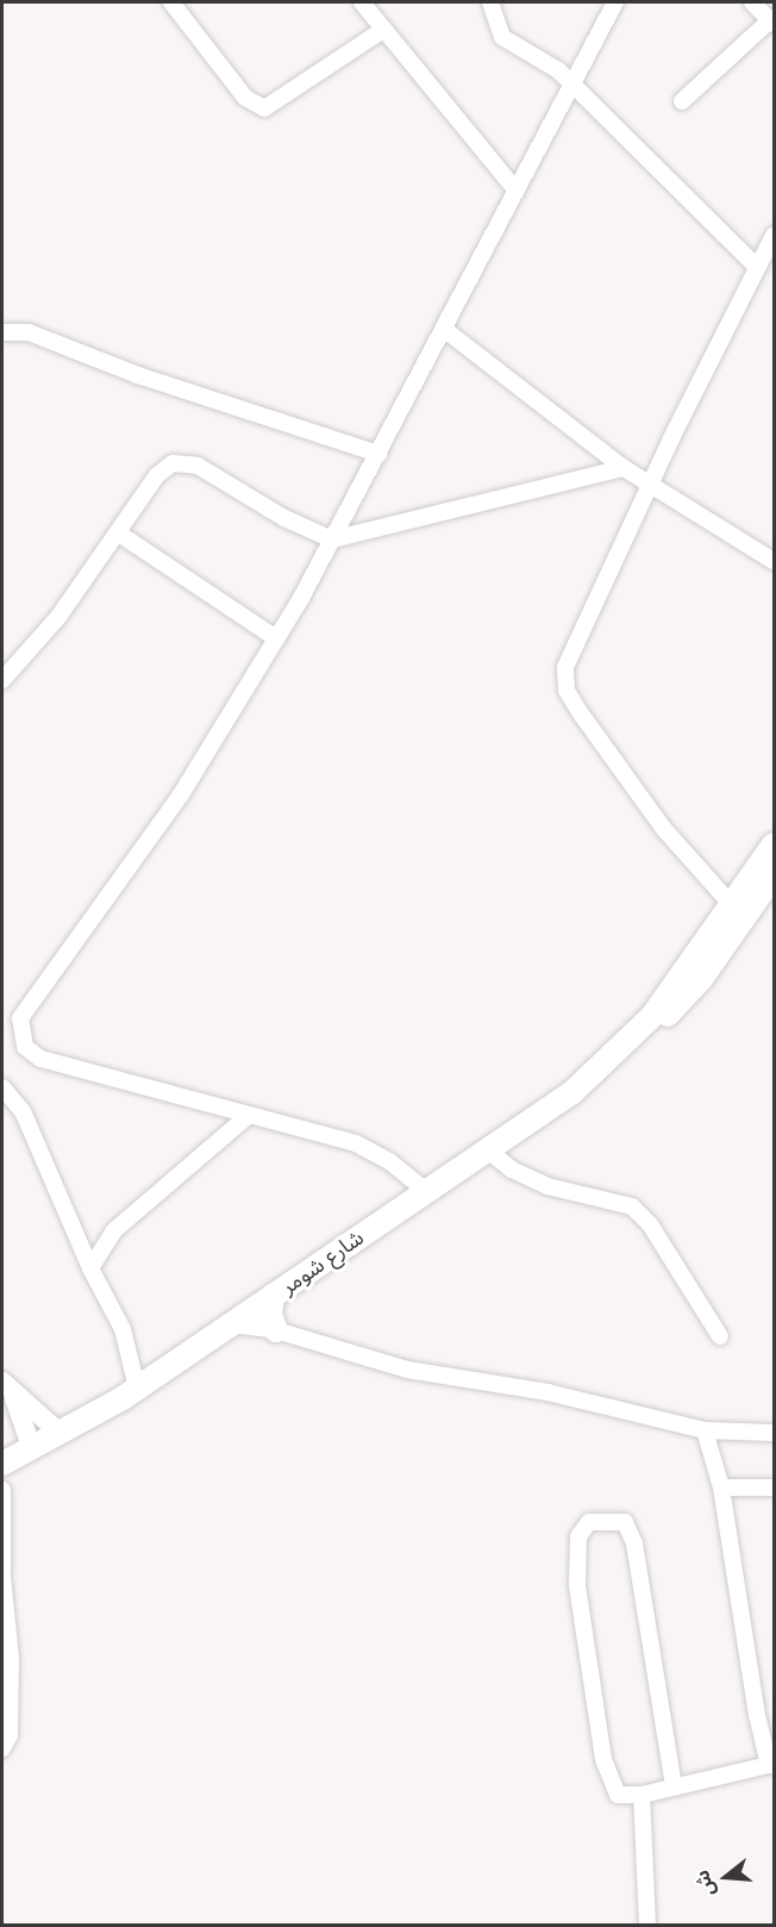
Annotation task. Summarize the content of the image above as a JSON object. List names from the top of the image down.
{
  "streets": {
    "main road": ["شارع شومر"]
  },
  "north": "left"
}
